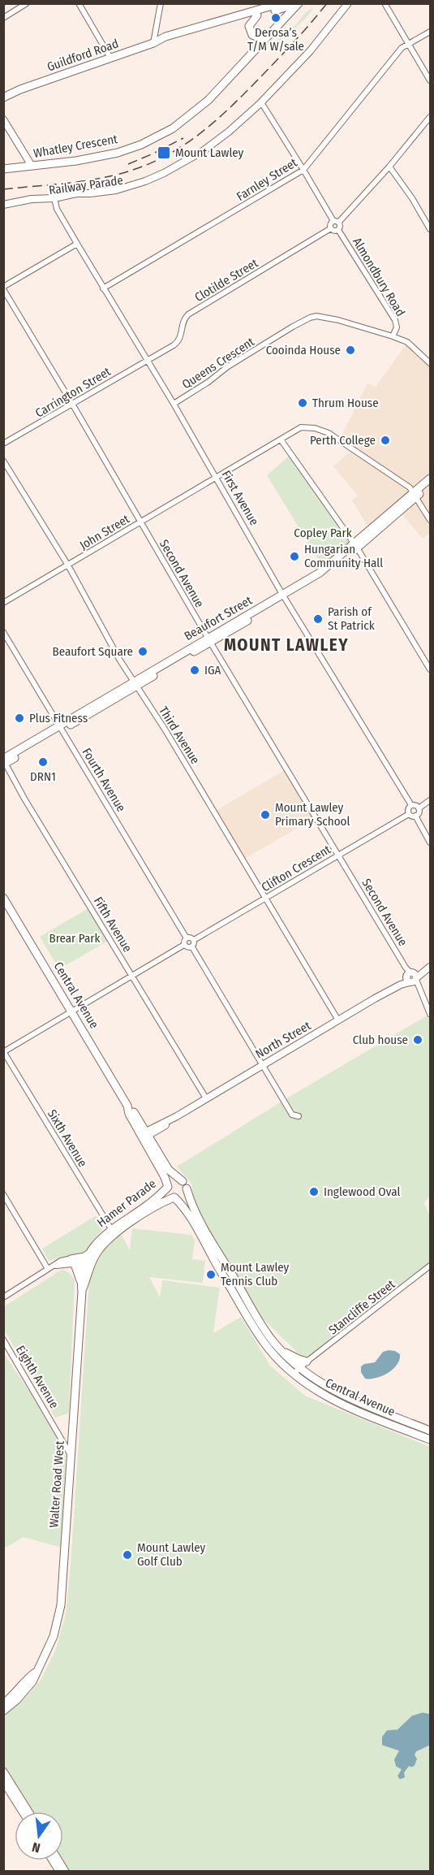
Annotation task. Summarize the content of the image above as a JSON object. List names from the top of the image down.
{
  "streets": {
    "main road": [
      "Guildford Road",
      "Whatley Crescent",
      "Beaufort Street",
      "Central Avenue",
      "North Street",
      "Hamer Parade",
      "Walter Road West"
    ],
    "street": [
      "Farnley Street",
      "Railway Parade",
      "Almondbury Road",
      "Clotilde Street",
      "Queens Crescent",
      "Carrington Street",
      "First Avenue",
      "John Street",
      "Second Avenue",
      "Third Avenue",
      "Fourth Avenue",
      "Clifton Crescent",
      "Fifth Avenue",
      "Sixth Avenue",
      "Stancliffe Street",
      "Eighth Avenue"
    ]
  },
  "crossings": [
    ["Guildford Road", "Whatley Crescent"],
    ["Farnley Street", "First Avenue"],
    ["Railway Parade", "First Avenue"],
    ["Almondbury Road", "Clotilde Street"],
    ["Almondbury Road", "Queens Crescent"],
    ["Clotilde Street", "Carrington Street"],
    ["Clotilde Street", "First Avenue"],
    ["Queens Crescent", "First Avenue"],
    ["Carrington Street", "First Avenue"],
    ["Carrington Street", "Second Avenue"],
    ["First Avenue", "John Street"],
    ["First Avenue", "Beaufort Street"],
    ["First Avenue", "Clifton Crescent"],
    ["John Street", "Second Avenue"],
    ["John Street", "Beaufort Street"],
    ["John Street", "Third Avenue"],
    ["Second Avenue", "Beaufort Street"],
    ["Second Avenue", "Clifton Crescent"],
    ["Second Avenue", "North Street"],
    ["Beaufort Street", "Third Avenue"],
    ["Beaufort Street", "Fourth Avenue"],
    ["Beaufort Street", "Fifth Avenue"],
    ["Third Avenue", "Clifton Crescent"],
    ["Third Avenue", "North Street"],
    ["Fourth Avenue", "Clifton Crescent"],
    ["Fifth Avenue", "North Street"],
    ["Central Avenue", "North Street"],
    ["Central Avenue", "Hamer Parade"],
    ["Central Avenue", "Stancliffe Street"],
    ["Sixth Avenue", "Hamer Parade"],
    ["Hamer Parade", "Walter Road West"],
    ["Eighth Avenue", "Walter Road West"]
  ],
  "districts": ["MOUNT LAWLEY"],
  "parks": ["Copley Park", "Brear Park"],
  "places": {
    "other": [
      "Derosa’s T/M W/sale",
      "Cooinda House",
      "Thrum House",
      "Perth College",
      "Hungarian Community Hall",
      "Parish of St Patrick",
      "Beaufort Square",
      "IGA",
      "Plus Fitness",
      "DRN1",
      "Mount Lawley Primary School",
      "Club house",
      "Inglewood Oval",
      "Mount Lawley Tennis Club",
      "Mount Lawley Golf Club"
    ],
    "transit": ["Mount Lawley"]
  },
  "north": "bottom"
}
